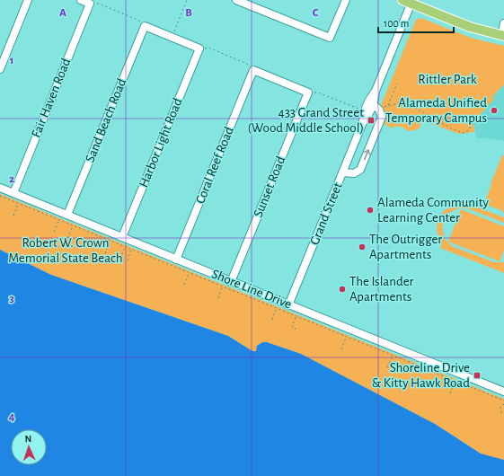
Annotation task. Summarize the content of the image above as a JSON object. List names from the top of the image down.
{
  "streets": {
    "street": [
      "Fair Haven Road",
      "Sand Beach Road",
      "Harbor Light Road",
      "Coral Reef Road",
      "Sunset Road",
      "Grand Street",
      "Shore Line Drive"
    ]
  },
  "crossings": [
    ["Fair Haven Road", "Shore Line Drive"],
    ["Sand Beach Road", "Shore Line Drive"],
    ["Harbor Light Road", "Shore Line Drive"],
    ["Coral Reef Road", "Shore Line Drive"],
    ["Sunset Road", "Shore Line Drive"],
    ["Grand Street", "Shore Line Drive"]
  ],
  "parks": ["Rittler Park", "Robert W. Crown Memorial State Beach"],
  "places": {
    "other": [
      "Alameda Unified Temporary Campus",
      "Alameda Community Learning Center",
      "The Outrigger Apartments",
      "The Islander Apartments"
    ],
    "transit": ["433 Grand Street (Wood Middle School)", "Shoreline Drive & Kitty Hawk Road"]
  },
  "scale_bar": "100 m",
  "north": "top",
  "grid": {
    "columns": ["A", "B", "C"],
    "rows": [
      "1",
      "2",
      "3",
      "4"
    ]
  }
}
